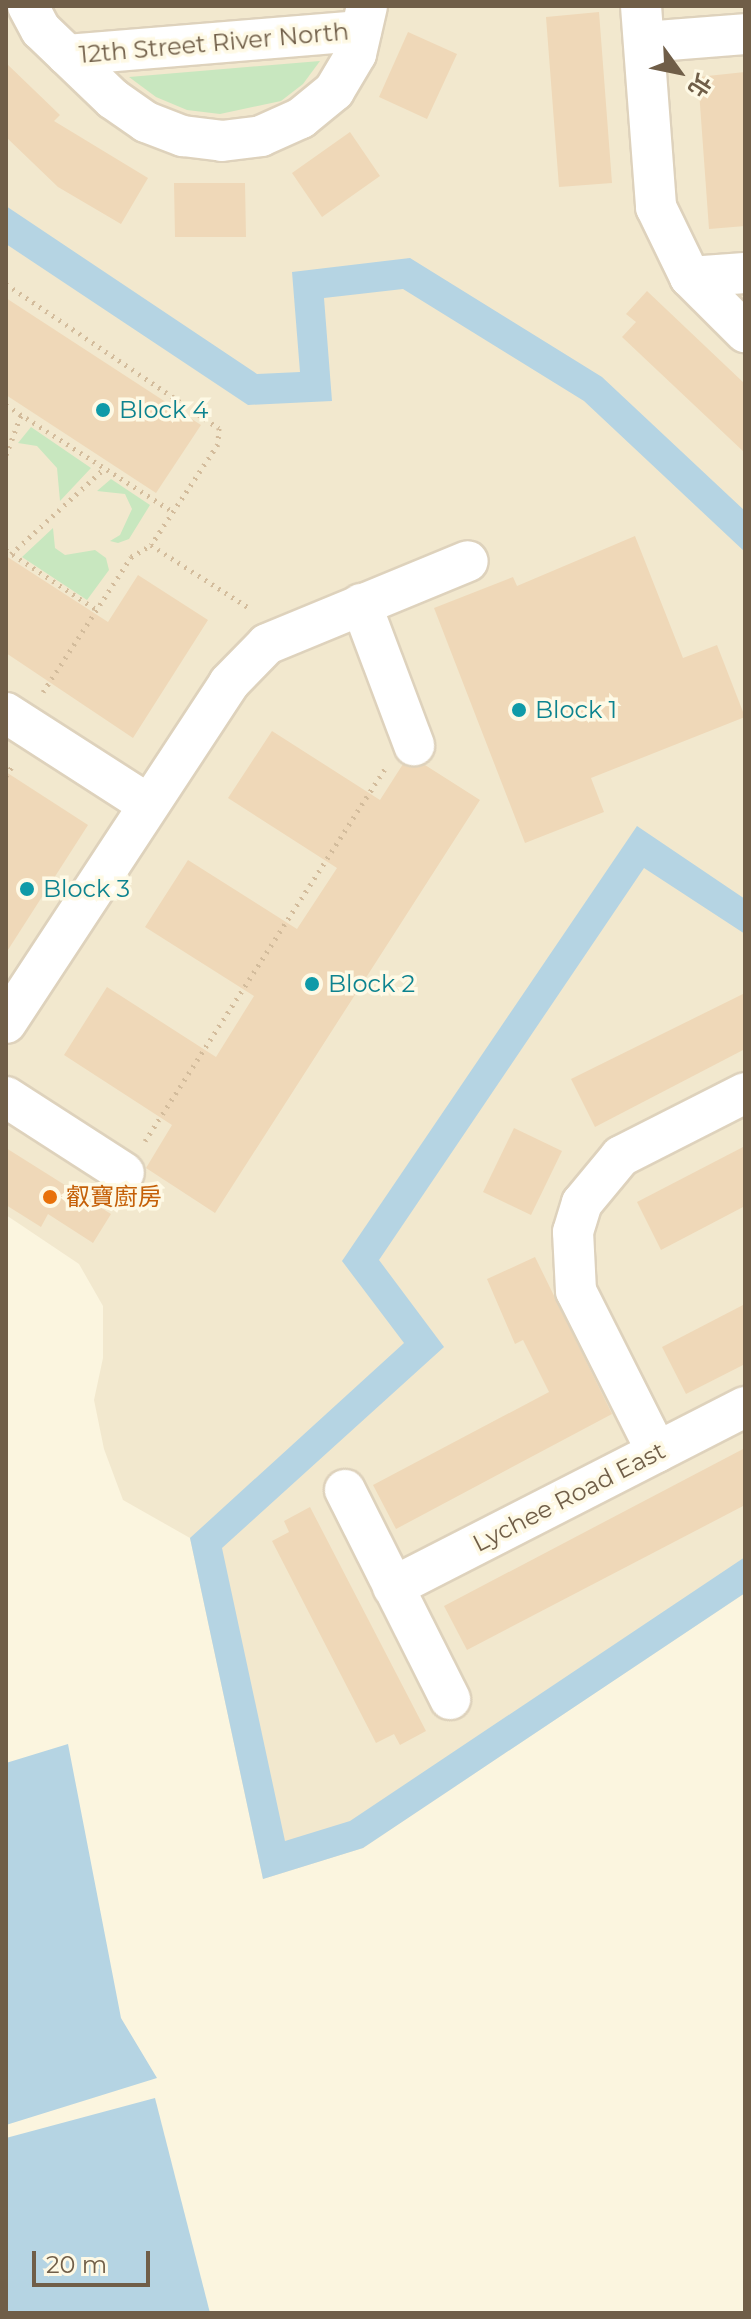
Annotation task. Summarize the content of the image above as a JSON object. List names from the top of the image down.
{
  "streets": {
    "street": ["12th Street River North", "Lychee Road East"]
  },
  "places": [
    "Block 4",
    "Block 1",
    "Block 3",
    "Block 2",
    "叡寶廚房"
  ],
  "scale_bar": "20 m",
  "north": "bottom right"
}
